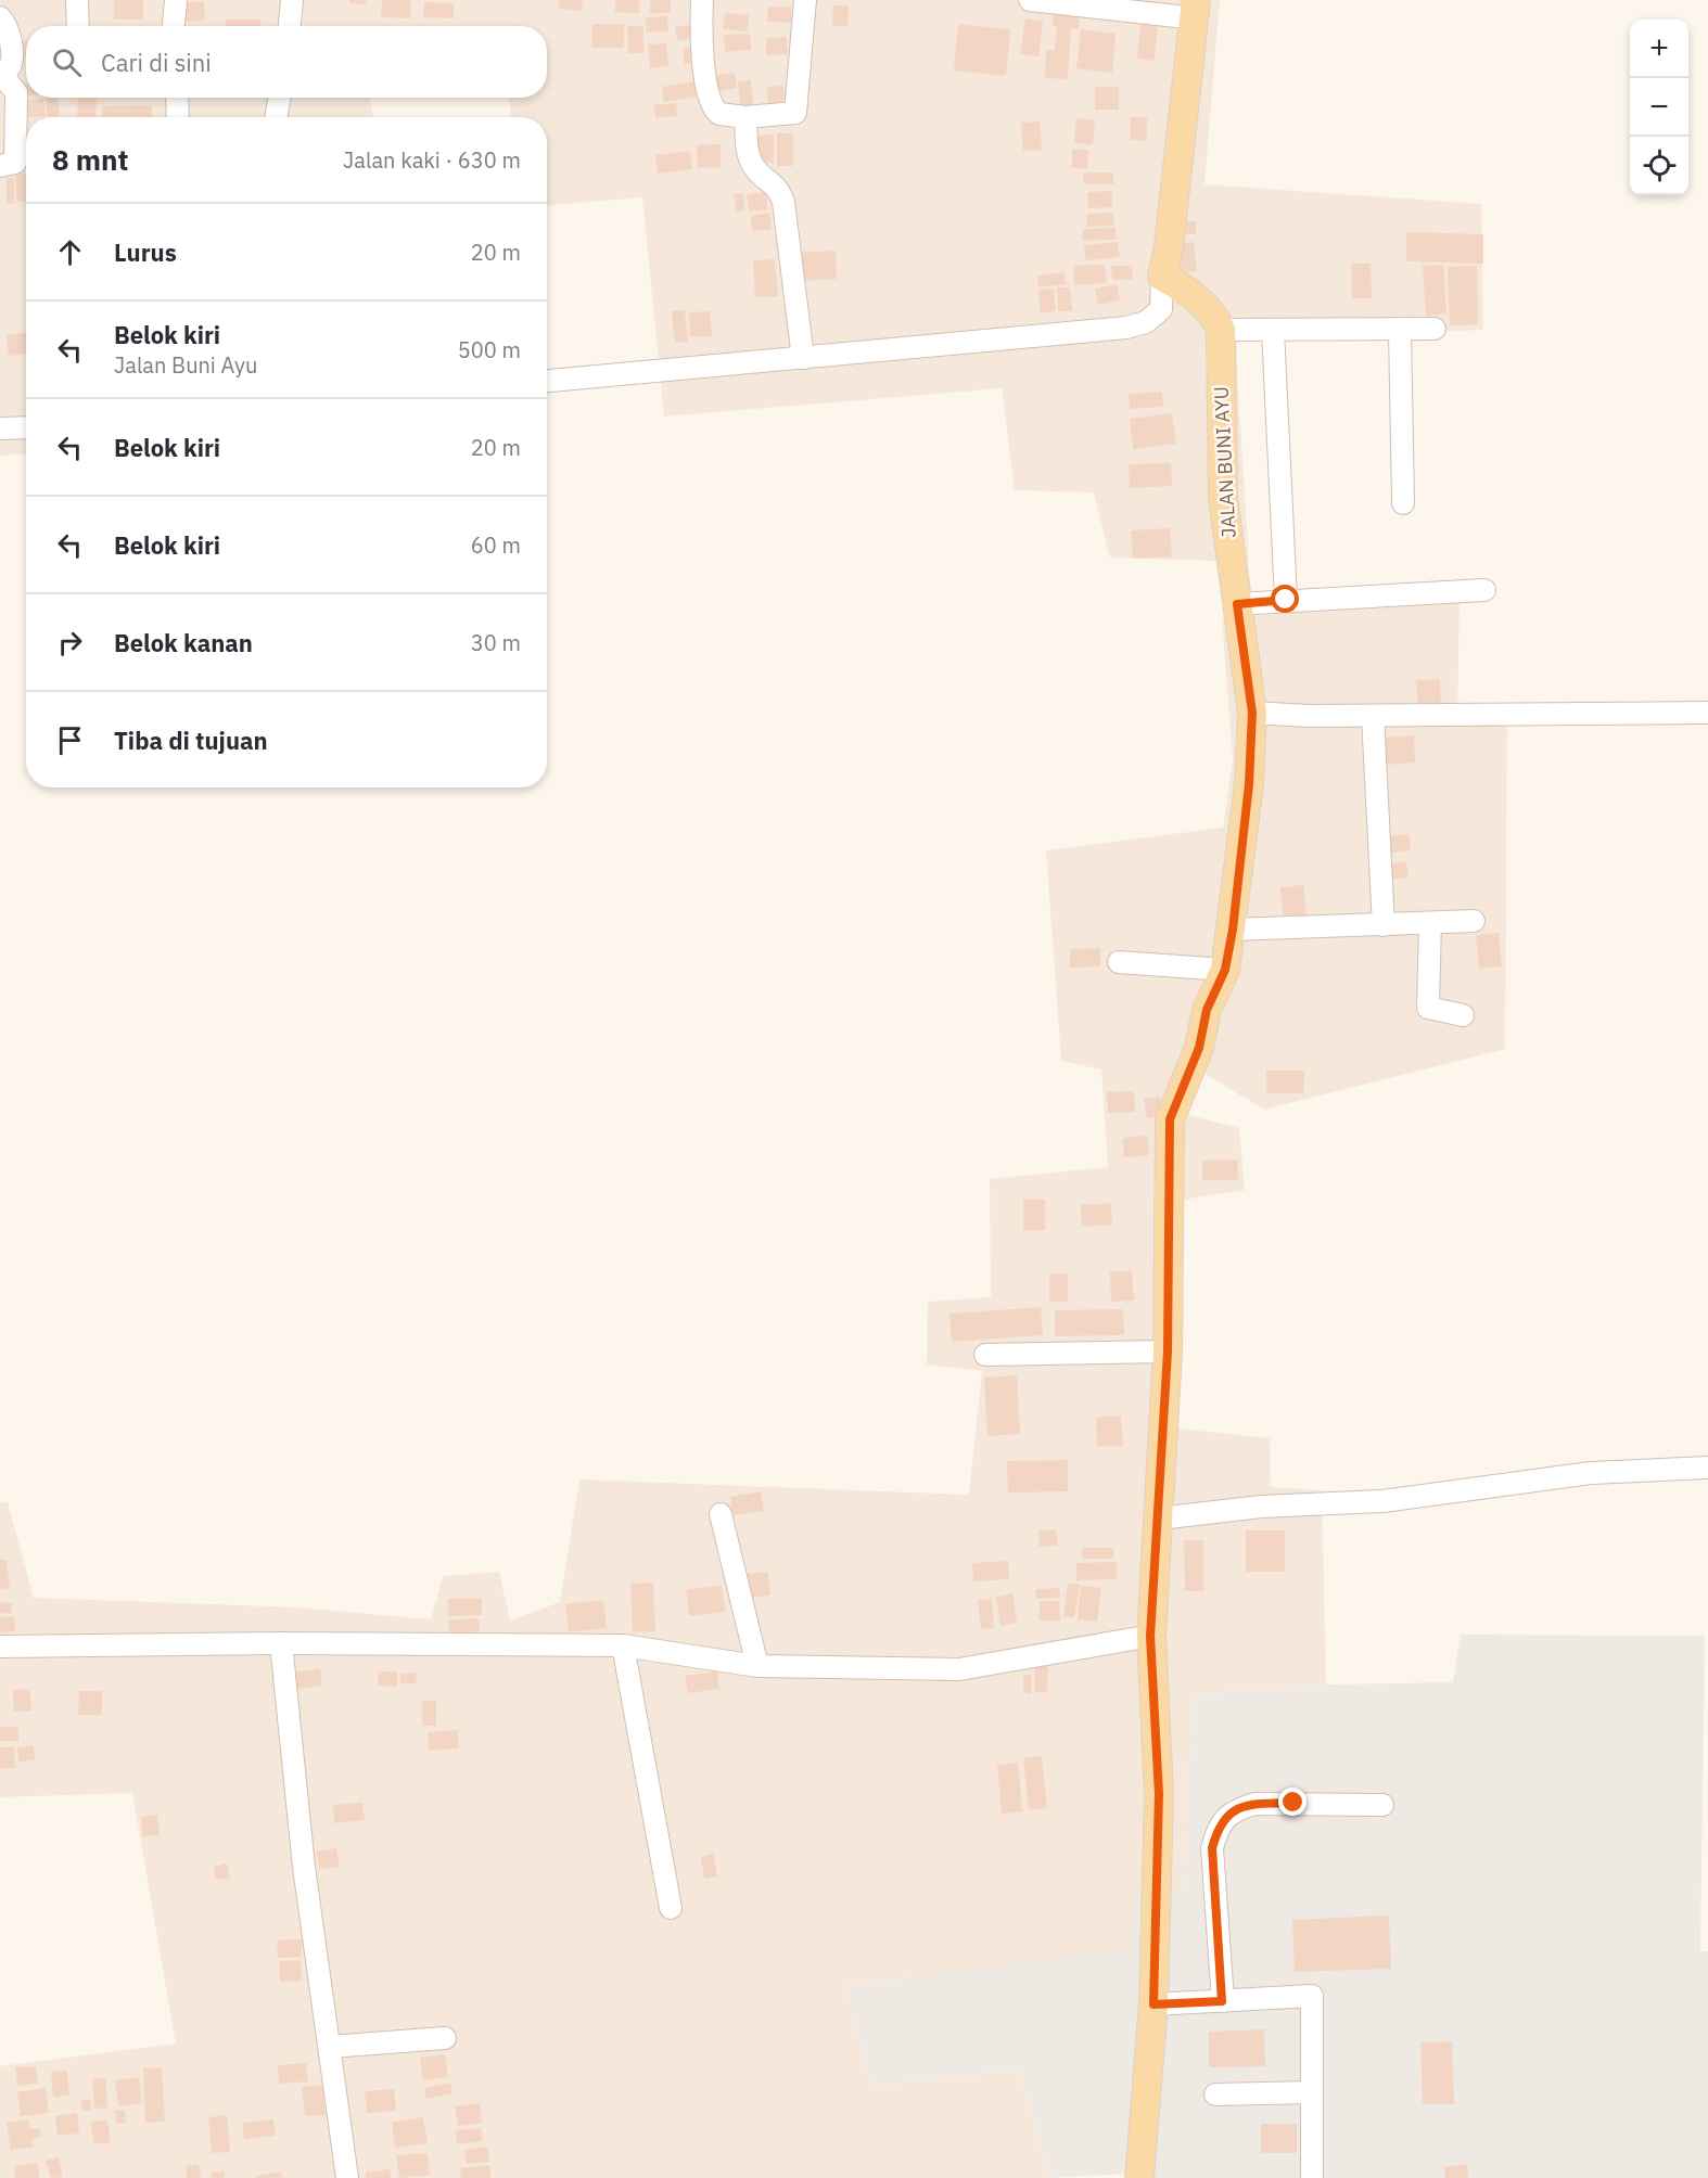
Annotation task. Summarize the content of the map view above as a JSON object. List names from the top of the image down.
{
  "streets": {
    "main road": ["JALAN BUNI AYU"]
  },
  "page": {
    "map_buttons": ["+", "−"],
    "search": "Cari di sini",
    "heading": ["8 mnt", "Jalan kaki · 630 m"],
    "list": [
      ["Lurus", "20 m"],
      ["Belok kiri", "Jalan Buni Ayu", "500 m"],
      ["Belok kiri", "20 m"],
      ["Belok kiri", "60 m"],
      ["Belok kanan", "30 m"],
      "Tiba di tujuan"
    ]
  }
}
